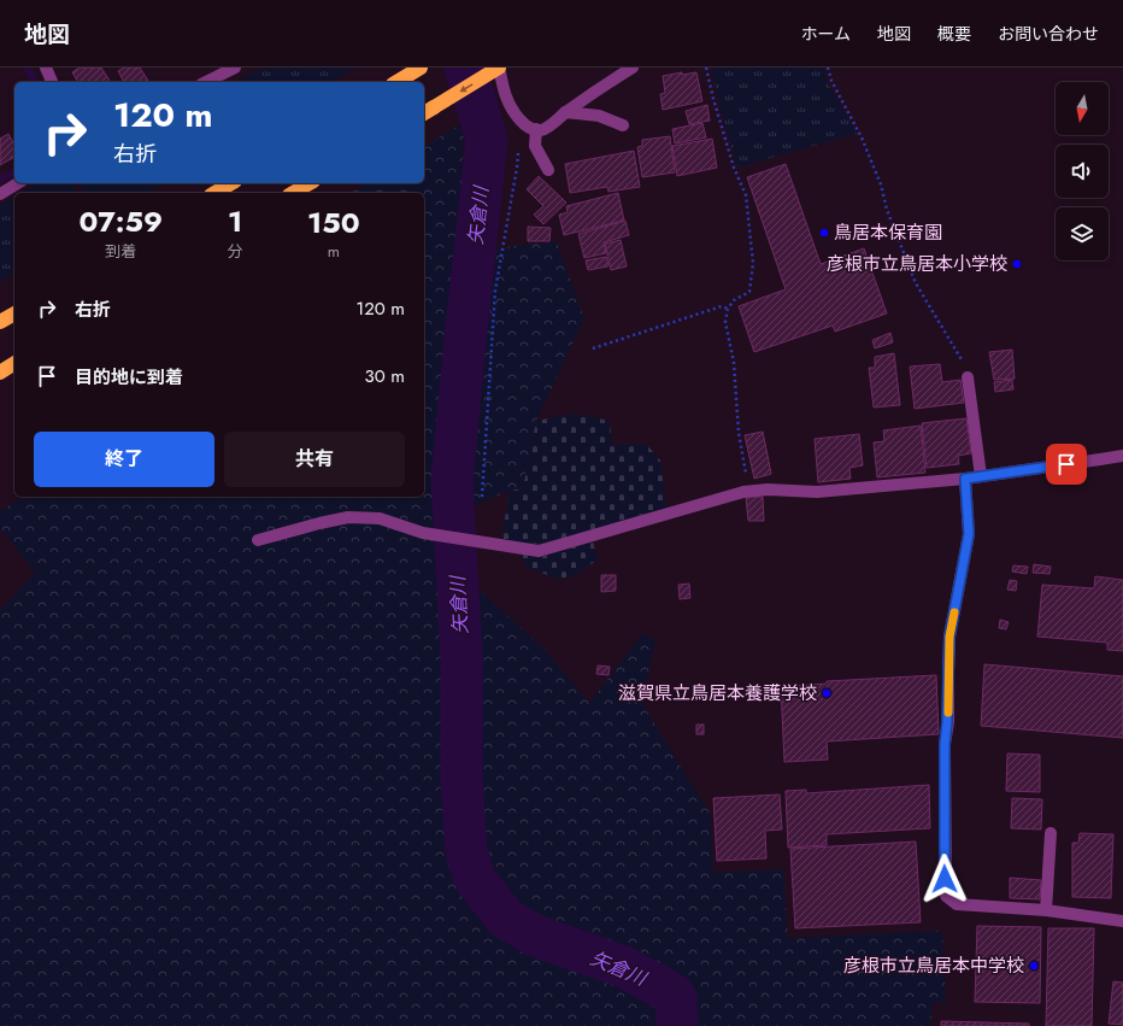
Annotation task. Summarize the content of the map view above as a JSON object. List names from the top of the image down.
{
  "water": ["矢倉川"],
  "places": [
    "鳥居本保育園",
    "彦根市立鳥居本小学校",
    "滋賀県立鳥居本養護学校",
    "彦根市立鳥居本中学校"
  ],
  "north": "bottom",
  "page": {
    "header": "地図",
    "nav": [
      "ホーム",
      "地図",
      "概要",
      "お問い合わせ"
    ],
    "turn": ["120 m", "右折"],
    "eta": [
      "07:59",
      "到着",
      "1",
      "分",
      "150",
      "m"
    ],
    "list": [
      {
        "name": "右折",
        "value": "120 m"
      },
      {
        "name": "目的地に到着",
        "value": "30 m"
      }
    ],
    "buttons": ["終了", "共有"]
  }
}
